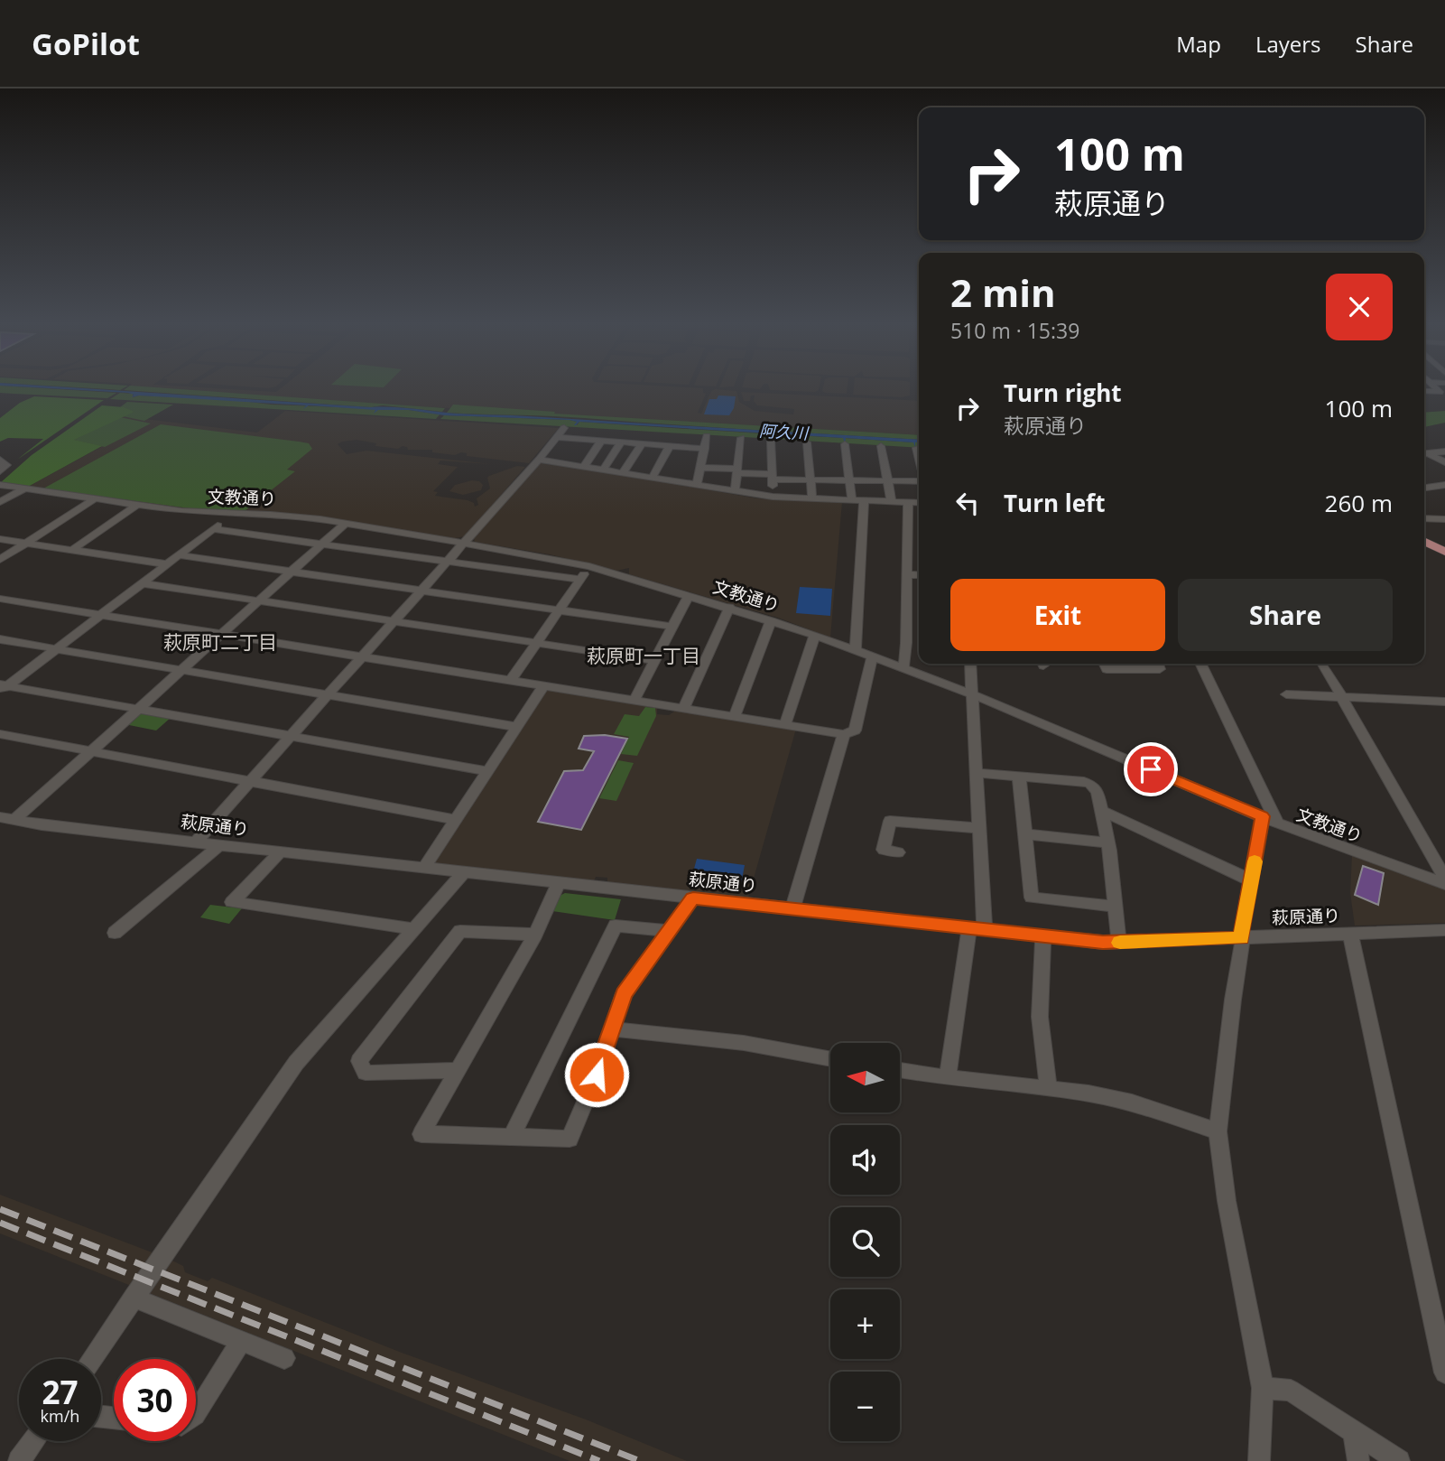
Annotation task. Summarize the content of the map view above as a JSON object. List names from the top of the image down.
{
  "streets": {
    "street": ["文教通り", "萩原通り"]
  },
  "districts": ["萩原町二丁目", "萩原町一丁目"],
  "water": ["阿久川"],
  "north": "left",
  "page": {
    "header": "GoPilot",
    "nav": ["Map", "Layers", "Share"],
    "turn": ["100 m", "萩原通り"],
    "heading": ["2 min", "510 m · 15:39"],
    "list": [
      {
        "name": "Turn right",
        "note": "萩原通り",
        "value": "100 m"
      },
      {
        "name": "Turn left",
        "value": "260 m"
      }
    ],
    "buttons": ["Exit", "Share"],
    "map_buttons": ["+", "−"],
    "speed": "27 km/h",
    "limit": "30"
  }
}
